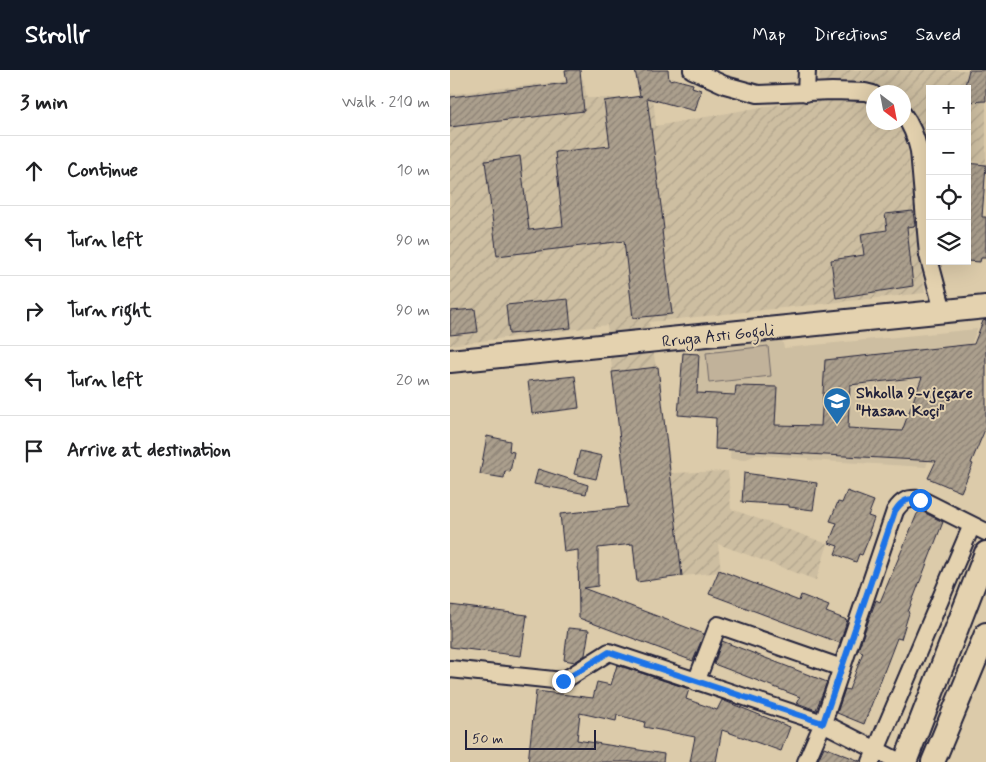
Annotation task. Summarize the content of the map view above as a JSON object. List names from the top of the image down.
{
  "streets": {
    "street": ["Rruga Asti Gogoli"]
  },
  "places": {
    "school or university": ["Shkolla 9-vjeçare \"Hasan Koçi\""]
  },
  "scale_bar": "50 m",
  "north": "bottom right",
  "page": {
    "header": "Strollr",
    "nav": ["Map", "Directions", "Saved"],
    "heading": ["3 min", "Walk · 210 m"],
    "map_buttons": ["+", "−"],
    "list": [
      ["Continue", "10 m"],
      ["Turn left", "90 m"],
      ["Turn right", "90 m"],
      ["Turn left", "20 m"],
      "Arrive at destination"
    ],
    "scale": "50 m"
  }
}
